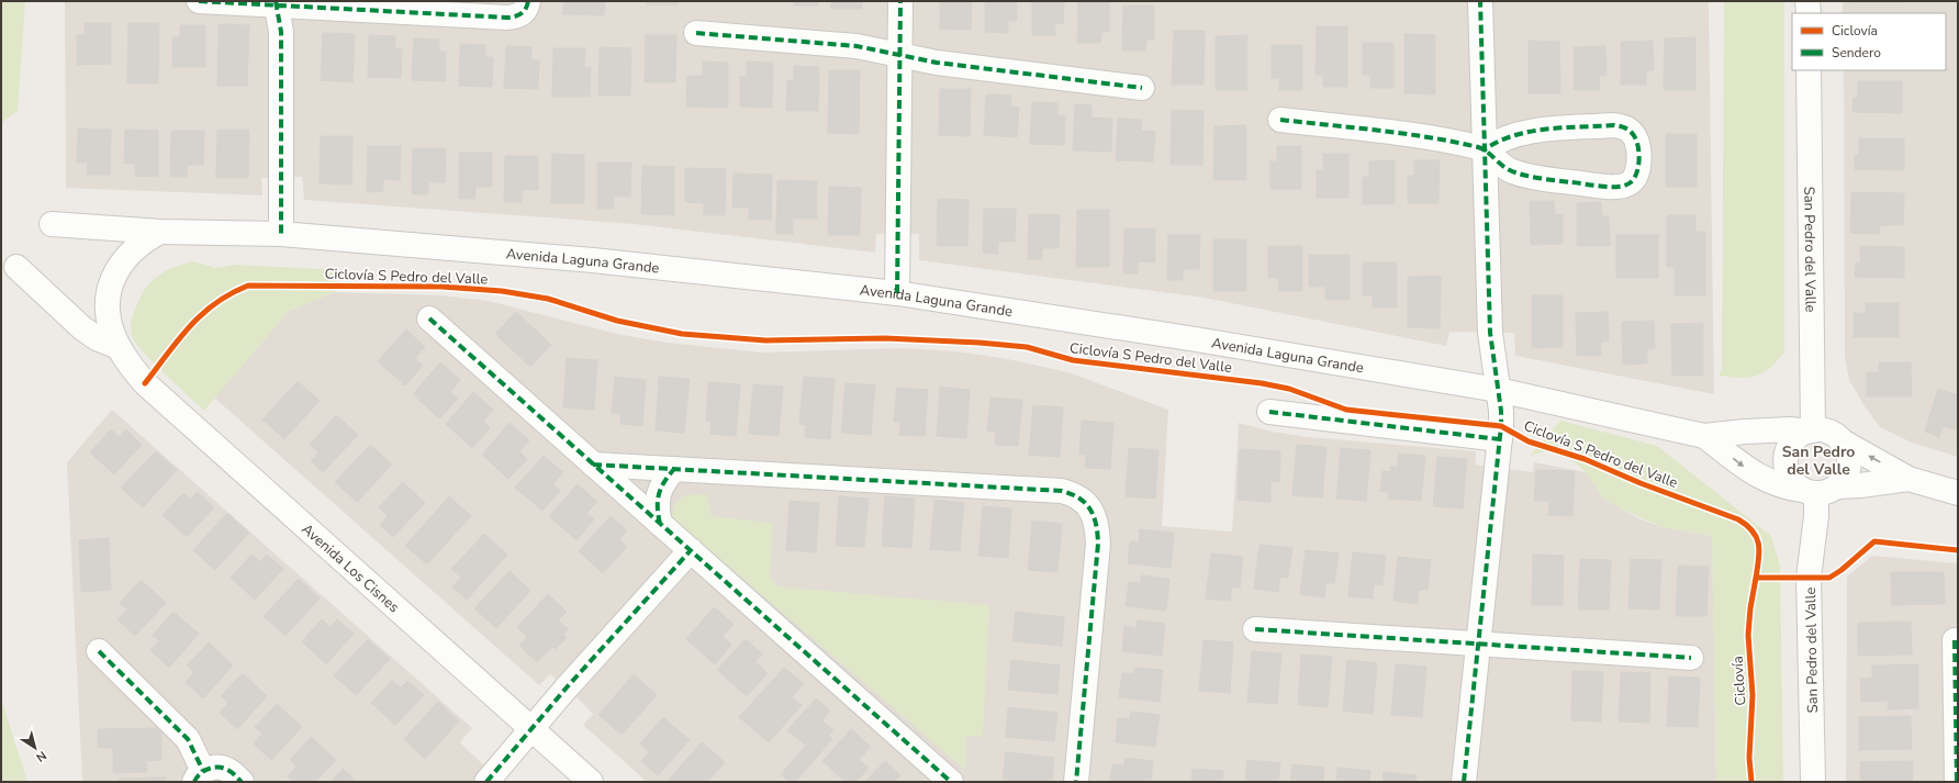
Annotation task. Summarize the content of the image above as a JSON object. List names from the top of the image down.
{
  "streets": {
    "street": ["San Pedro del Valle", "Avenida Laguna Grande", "Avenida Los Cisnes"],
    "cycle path": ["Ciclovía S Pedro del Valle", "Ciclovía"]
  },
  "districts": ["San Pedro del Valle"],
  "legend": ["Ciclovía", "Sendero"],
  "north": "bottom right"
}
